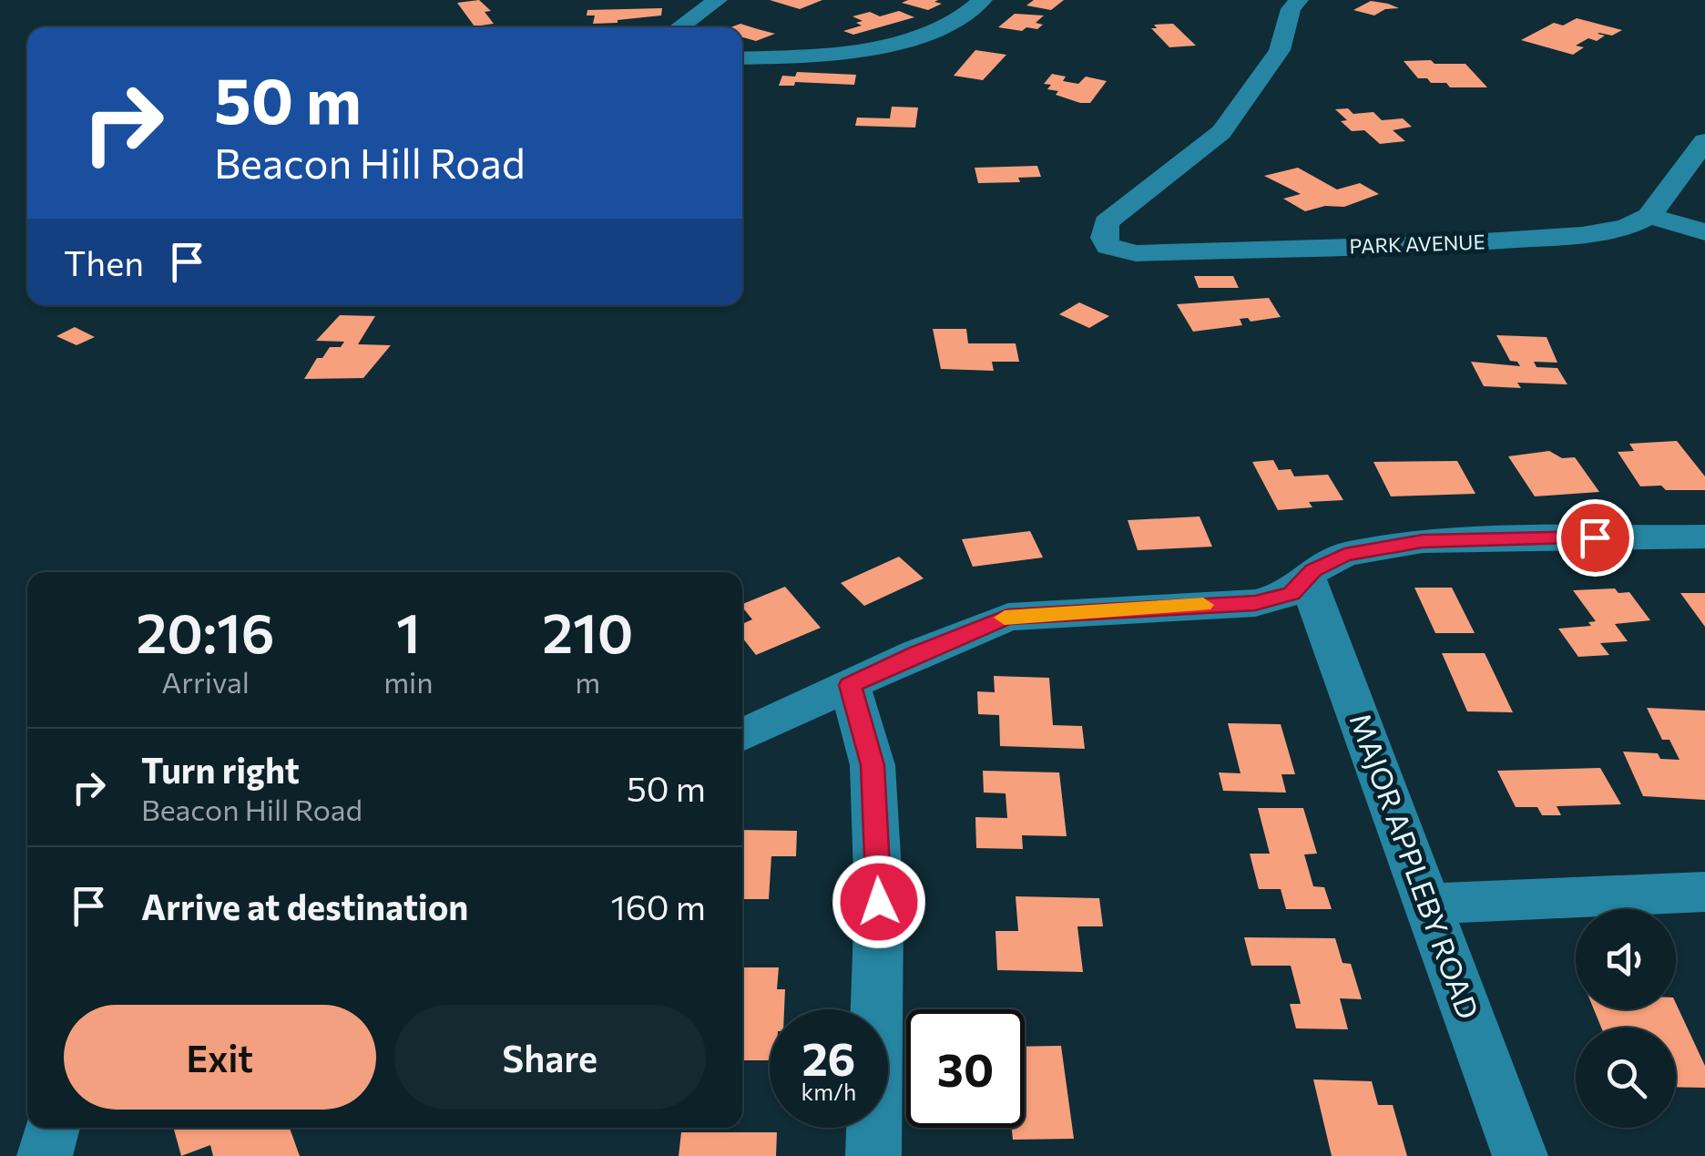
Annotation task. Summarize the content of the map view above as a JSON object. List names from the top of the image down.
{
  "streets": {
    "street": ["PARK AVENUE", "MAJOR APPLEBY ROAD"]
  },
  "page": {
    "turn": ["50 m", "Beacon Hill Road"],
    "then": "Then",
    "eta": [
      "20:16",
      "Arrival",
      "1",
      "min",
      "210",
      "m"
    ],
    "list": [
      {
        "name": "Turn right",
        "note": "Beacon Hill Road",
        "value": "50 m"
      },
      {
        "name": "Arrive at destination",
        "value": "160 m"
      }
    ],
    "buttons": ["Exit", "Share"],
    "speed": "26 km/h",
    "limit": "30"
  }
}
